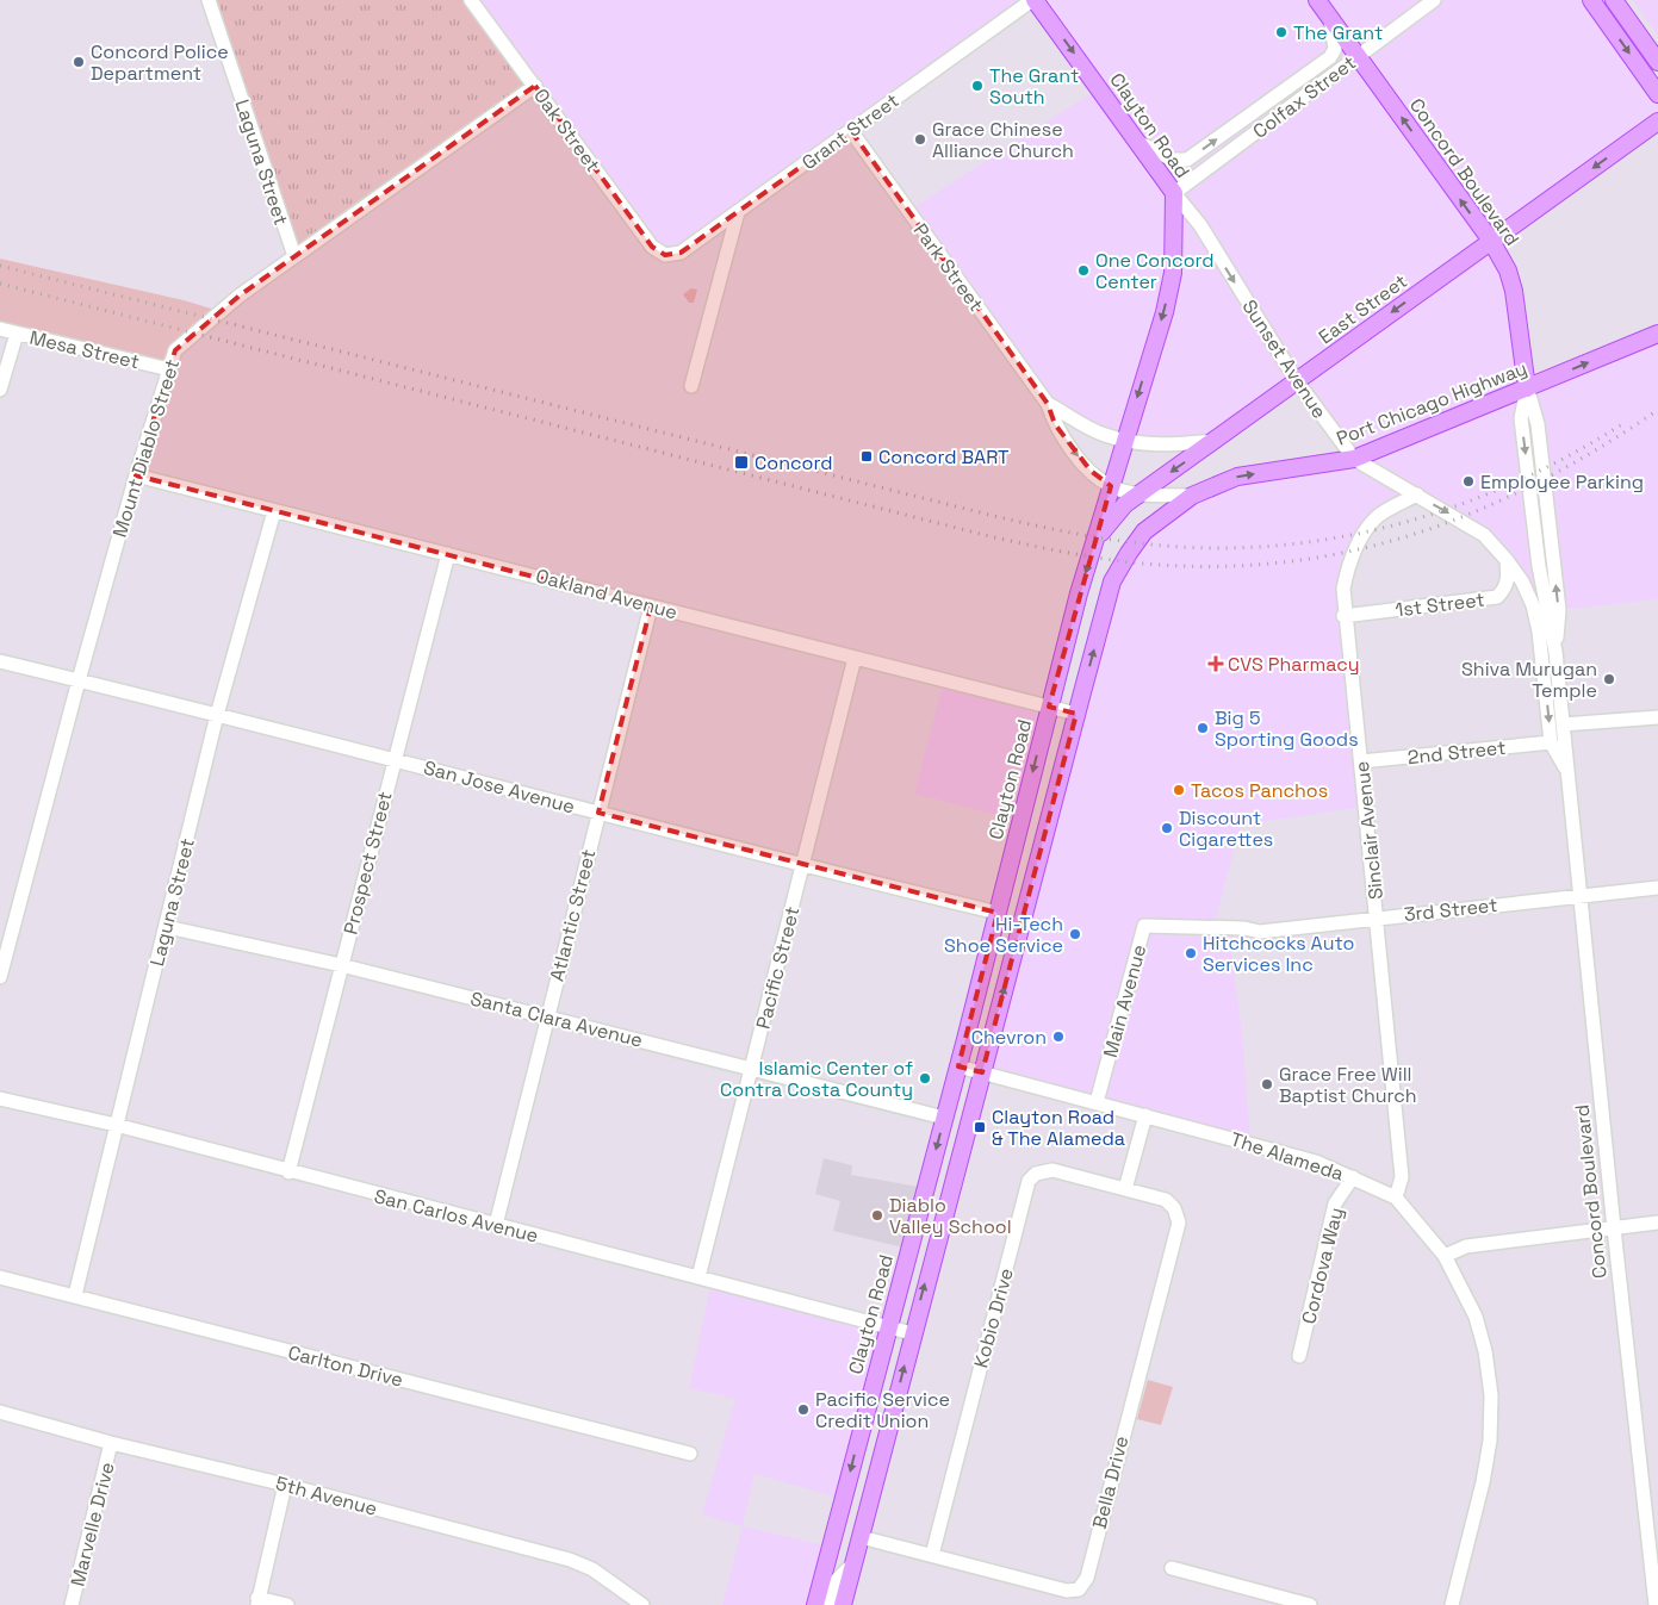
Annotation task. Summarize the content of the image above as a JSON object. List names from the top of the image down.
{
  "streets": {
    "main road": [
      "Clayton Road",
      "Concord Boulevard",
      "East Street",
      "Port Chicago Highway"
    ],
    "street": [
      "Colfax Street",
      "Oak Street",
      "Grant Street",
      "Laguna Street",
      "Park Street",
      "Mesa Street",
      "Sunset Avenue",
      "Mount Diablo Street",
      "Oakland Avenue",
      "1st Street",
      "2nd Street",
      "San Jose Avenue",
      "Sinclair Avenue",
      "Prospect Street",
      "3rd Street",
      "Atlantic Street",
      "Pacific Street",
      "Main Avenue",
      "Santa Clara Avenue",
      "The Alameda",
      "San Carlos Avenue",
      "Cordova Way",
      "Kobio Drive",
      "Carlton Drive",
      "Bella Drive",
      "5th Avenue",
      "Marvelle Drive"
    ]
  },
  "crossings": [
    ["Colfax Street", "Clayton Road"],
    ["Colfax Street", "Concord Boulevard"],
    ["Colfax Street", "Sunset Avenue"],
    ["Clayton Road", "Grant Street"],
    ["Clayton Road", "Park Street"],
    ["Clayton Road", "East Street"],
    ["Clayton Road", "Sunset Avenue"],
    ["Clayton Road", "Oakland Avenue"],
    ["Clayton Road", "San Jose Avenue"],
    ["Clayton Road", "Santa Clara Avenue"],
    ["Clayton Road", "The Alameda"],
    ["Clayton Road", "San Carlos Avenue"],
    ["Oak Street", "Grant Street"],
    ["Oak Street", "Mount Diablo Street"],
    ["Grant Street", "Park Street"],
    ["Laguna Street", "Mount Diablo Street"],
    ["Laguna Street", "Oakland Avenue"],
    ["Laguna Street", "San Jose Avenue"],
    ["Laguna Street", "Santa Clara Avenue"],
    ["Laguna Street", "San Carlos Avenue"],
    ["Laguna Street", "Carlton Drive"],
    ["Concord Boulevard", "East Street"],
    ["Concord Boulevard", "Sunset Avenue"],
    ["Concord Boulevard", "Port Chicago Highway"],
    ["Concord Boulevard", "1st Street"],
    ["Concord Boulevard", "2nd Street"],
    ["Concord Boulevard", "3rd Street"],
    ["Park Street", "East Street"],
    ["Park Street", "Port Chicago Highway"],
    ["East Street", "Sunset Avenue"],
    ["Mesa Street", "Mount Diablo Street"],
    ["Sunset Avenue", "Port Chicago Highway"],
    ["Sunset Avenue", "1st Street"],
    ["Sunset Avenue", "Sinclair Avenue"],
    ["Port Chicago Highway", "Oakland Avenue"],
    ["Mount Diablo Street", "Oakland Avenue"],
    ["Mount Diablo Street", "San Jose Avenue"],
    ["Oakland Avenue", "Prospect Street"],
    ["Oakland Avenue", "Atlantic Street"],
    ["Oakland Avenue", "Pacific Street"],
    ["1st Street", "Sinclair Avenue"],
    ["2nd Street", "Sinclair Avenue"],
    ["San Jose Avenue", "Prospect Street"],
    ["San Jose Avenue", "Atlantic Street"],
    ["San Jose Avenue", "Pacific Street"],
    ["Sinclair Avenue", "3rd Street"],
    ["Sinclair Avenue", "The Alameda"],
    ["Prospect Street", "Santa Clara Avenue"],
    ["Prospect Street", "San Carlos Avenue"],
    ["3rd Street", "Main Avenue"],
    ["Atlantic Street", "Santa Clara Avenue"],
    ["Atlantic Street", "San Carlos Avenue"],
    ["Pacific Street", "Santa Clara Avenue"],
    ["Pacific Street", "San Carlos Avenue"],
    ["Main Avenue", "The Alameda"],
    ["The Alameda", "Cordova Way"],
    ["Kobio Drive", "Bella Drive"],
    ["5th Avenue", "Marvelle Drive"]
  ],
  "one_way": ["East Street", "Sunset Avenue", "Port Chicago Highway"],
  "places": {
    "other": [
      "The Grant",
      "Concord Police Department",
      "The Grant South",
      "Grace Chinese Alliance Church",
      "One Concord Center",
      "Employee Parking",
      "Shiva Murugan Temple",
      "Big 5 Sporting Goods",
      "Tacos Panchos",
      "Discount Cigarettes",
      "Hi-Tech Shoe Service",
      "Hitchcocks Auto Services Inc",
      "Chevron",
      "Islamic Center of Contra Costa County",
      "Grace Free Will Baptist Church",
      "Diablo Valley School",
      "Pacific Service Credit Union"
    ],
    "transit": ["Concord BART", "Concord", "Clayton Road & The Alameda"],
    "health": ["CVS Pharmacy"]
  }
}
